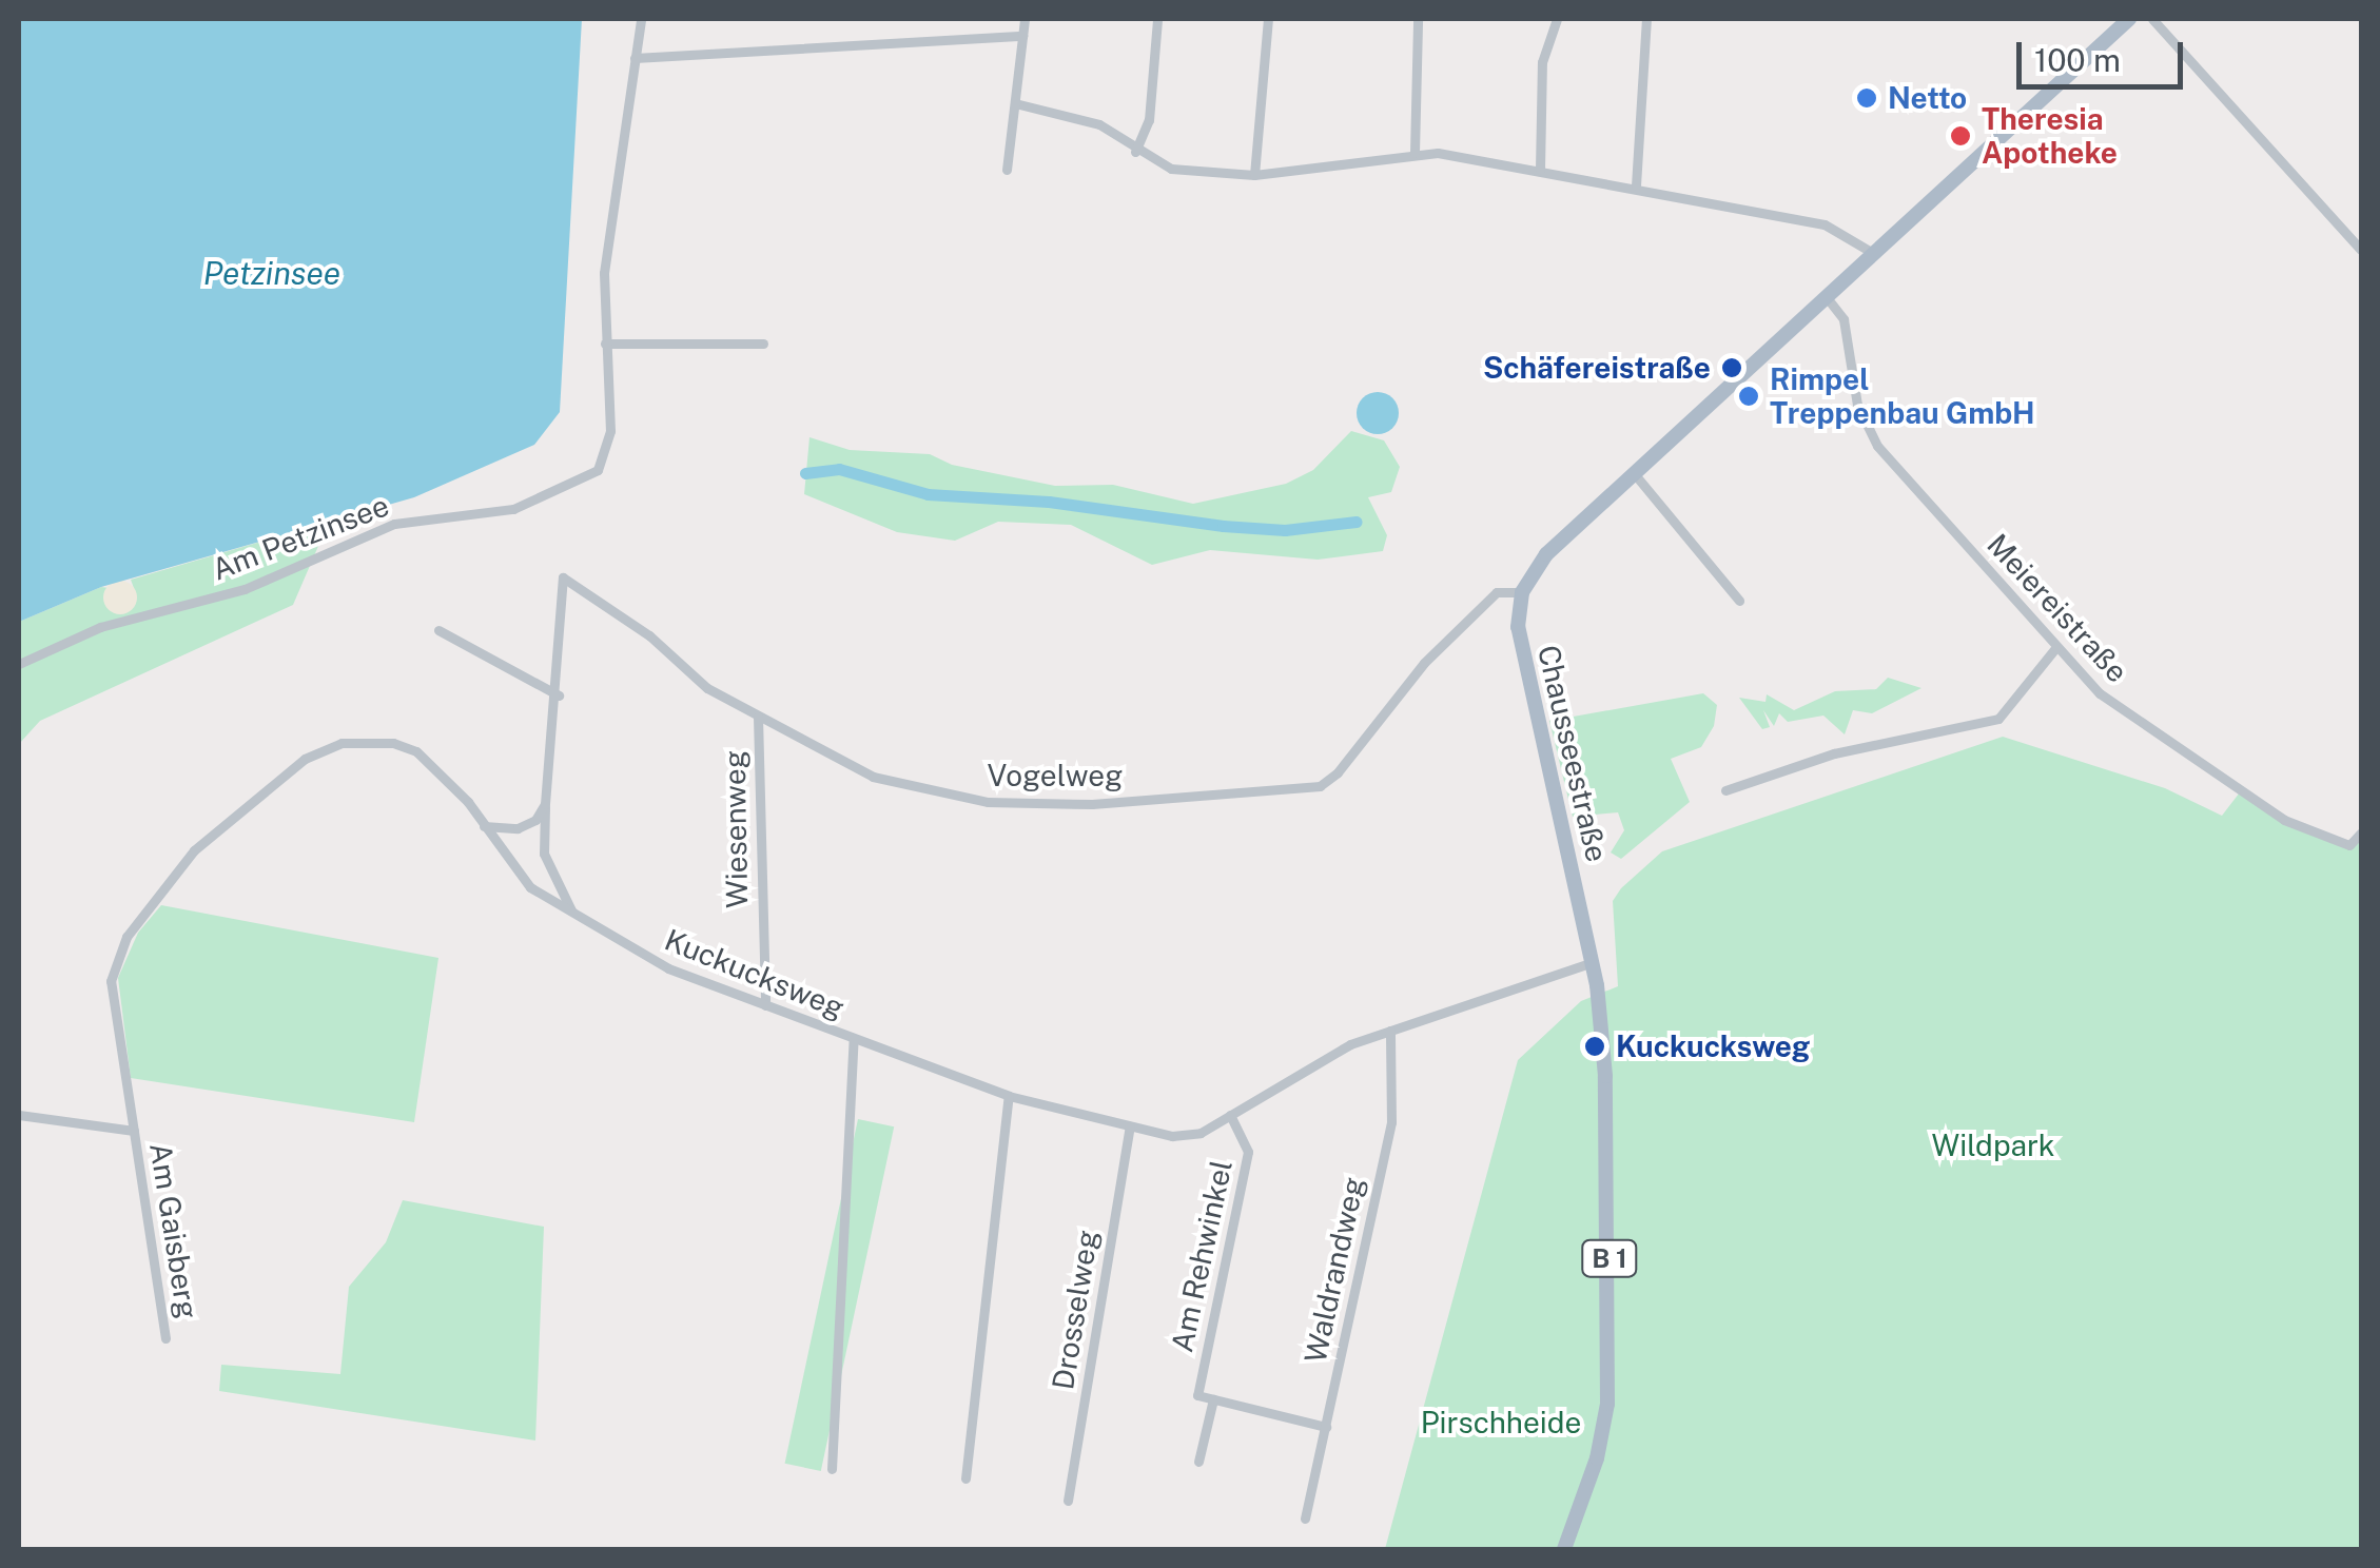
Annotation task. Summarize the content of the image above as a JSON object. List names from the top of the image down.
{
  "streets": {
    "main road": ["Chausseestraße", "B 1"],
    "street": [
      "Am Petzinsee",
      "Meiereistraße",
      "Vogelweg",
      "Wiesenweg",
      "Kuckucksweg",
      "Am Gaisberg",
      "Am Rehwinkel",
      "Waldrandweg",
      "Drosselweg"
    ]
  },
  "crossings": [
    ["Chausseestraße", "Vogelweg"],
    ["Chausseestraße", "Kuckucksweg"],
    ["Chausseestraße", "B 1"],
    ["Vogelweg", "Wiesenweg"],
    ["Wiesenweg", "Kuckucksweg"],
    ["Kuckucksweg", "Am Gaisberg"],
    ["Kuckucksweg", "Am Rehwinkel"],
    ["Kuckucksweg", "B 1"],
    ["Kuckucksweg", "Waldrandweg"],
    ["Kuckucksweg", "Drosselweg"]
  ],
  "water": ["Petzinsee"],
  "parks": ["Wildpark", "Pirschheide"],
  "places": [
    "Netto",
    "Theresia Apotheke",
    "Schäfereistraße",
    "Rimpel Treppenbau GmbH",
    "Kuckucksweg"
  ],
  "scale_bar": "100 m"
}
